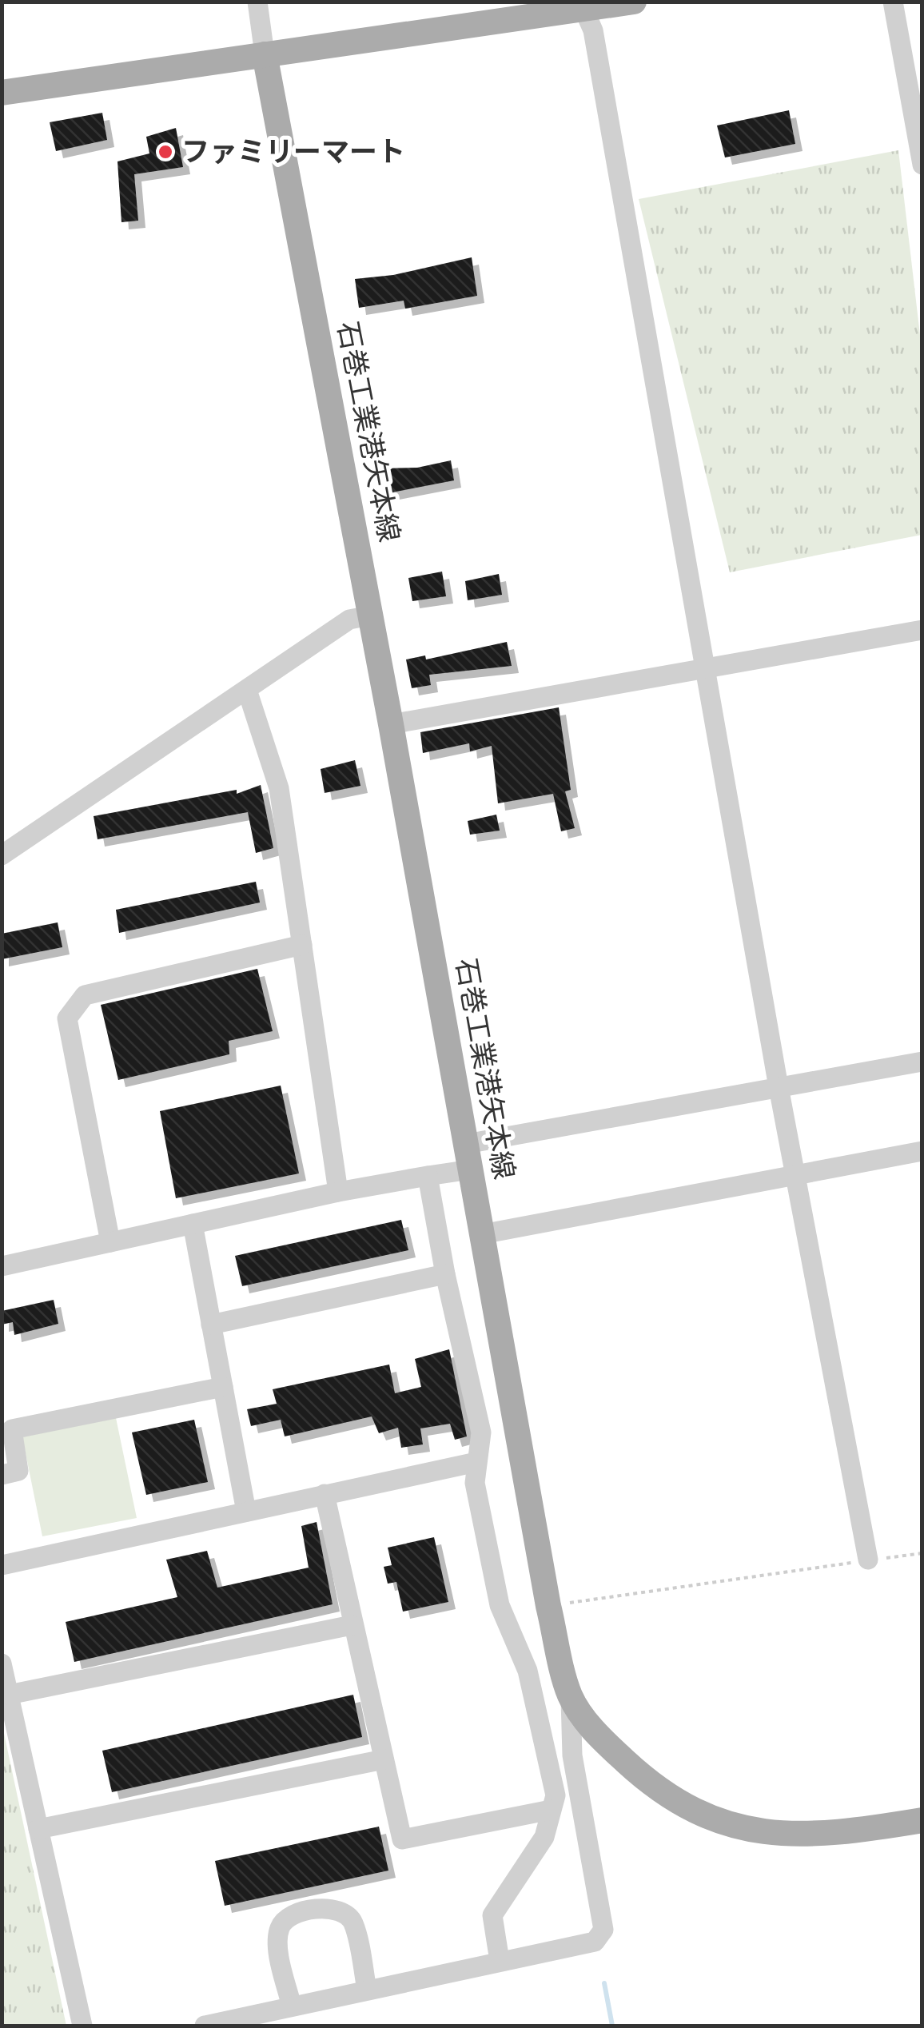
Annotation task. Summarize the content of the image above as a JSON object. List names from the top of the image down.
{
  "streets": {
    "main road": ["石巻工業港矢本線"]
  },
  "places": ["ファミリーマート"]
}
